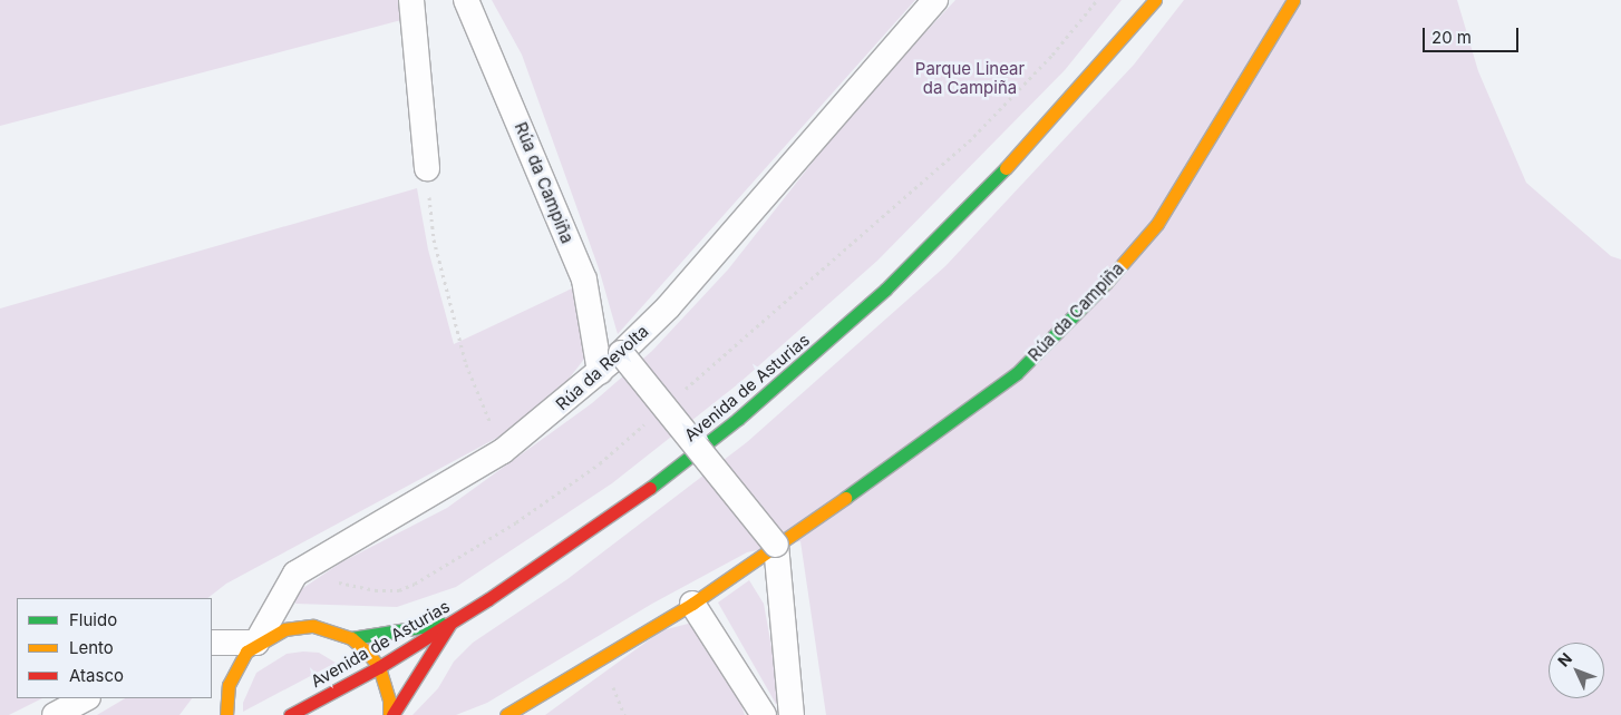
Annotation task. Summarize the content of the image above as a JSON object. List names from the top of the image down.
{
  "streets": {
    "main road": ["Rúa da Campiña", "Avenida de Asturias"],
    "street": ["Rúa da Revolta"]
  },
  "crossings": [
    ["Rúa da Campiña", "Rúa da Revolta"]
  ],
  "parks": ["Parque Linear da Campiña"],
  "legend": ["Fluido", "Lento", "Atasco"],
  "scale_bar": "20 m",
  "north": "top left"
}
